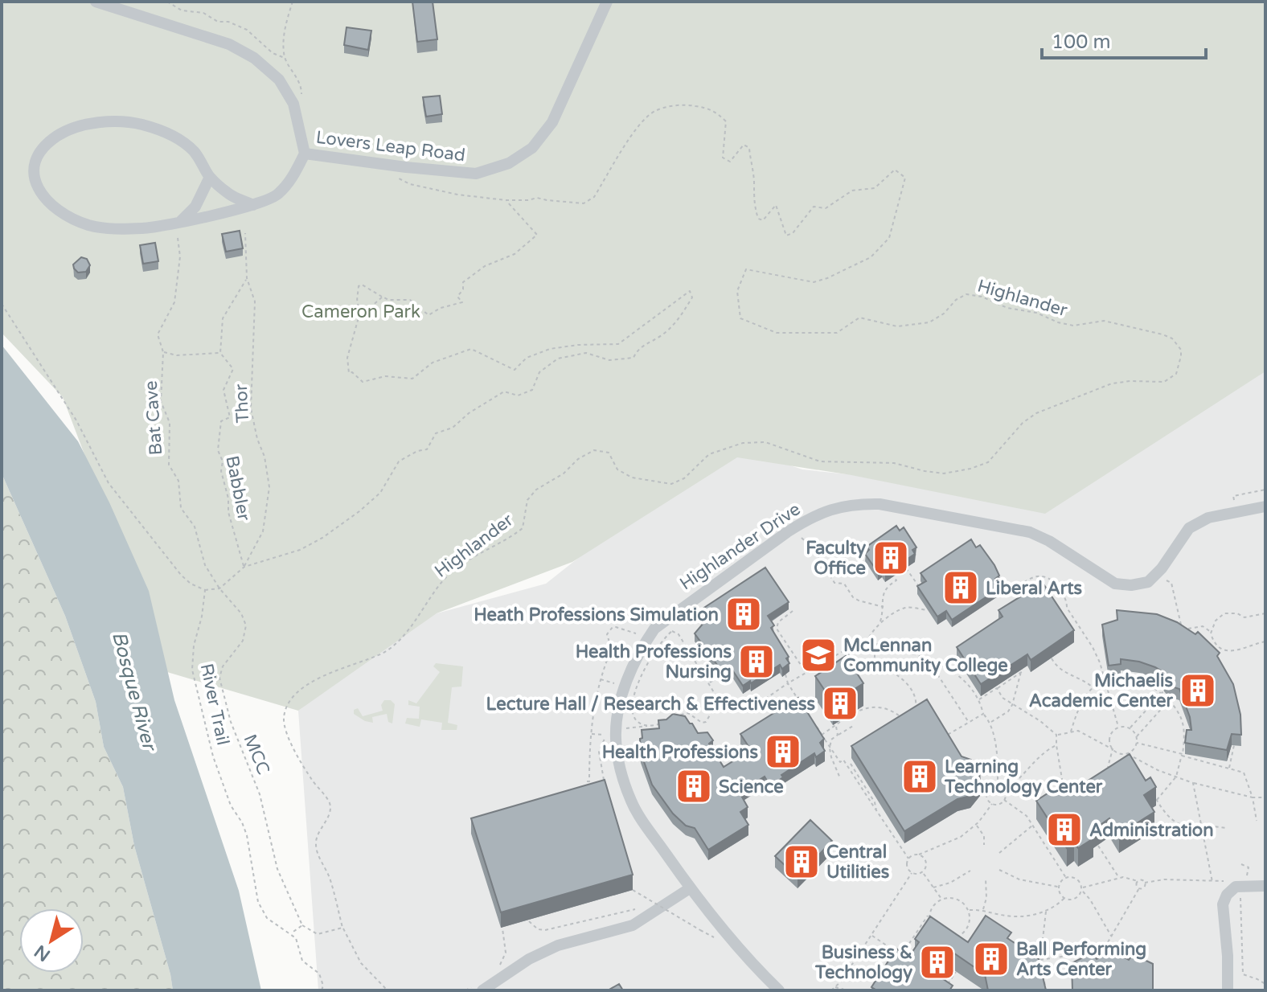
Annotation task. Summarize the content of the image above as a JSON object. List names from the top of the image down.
{
  "streets": {
    "street": ["Lovers Leap Road", "Highlander Drive"],
    "path": [
      "Highlander",
      "Thor",
      "Bat Cave",
      "Babbler",
      "River Trail",
      "MCC"
    ]
  },
  "crossings": [
    ["Thor", "Babbler"],
    ["Bat Cave", "MCC"]
  ],
  "water": ["Bosque River"],
  "parks": ["Cameron Park"],
  "places": {
    "building": [
      "Faculty Office",
      "Liberal Arts",
      "Heath Professions Simulation",
      "Health Professions Nursing",
      "Michaelis Academic Center",
      "Lecture Hall / Research & Effectiveness",
      "Health Professions",
      "Learning Technology Center",
      "Science",
      "Administration",
      "Central Utilities",
      "Ball Performing Arts Center",
      "Business & Technology"
    ],
    "school or university": ["McLennan Community College"]
  },
  "scale_bar": "100 m",
  "north": "bottom left"
}
